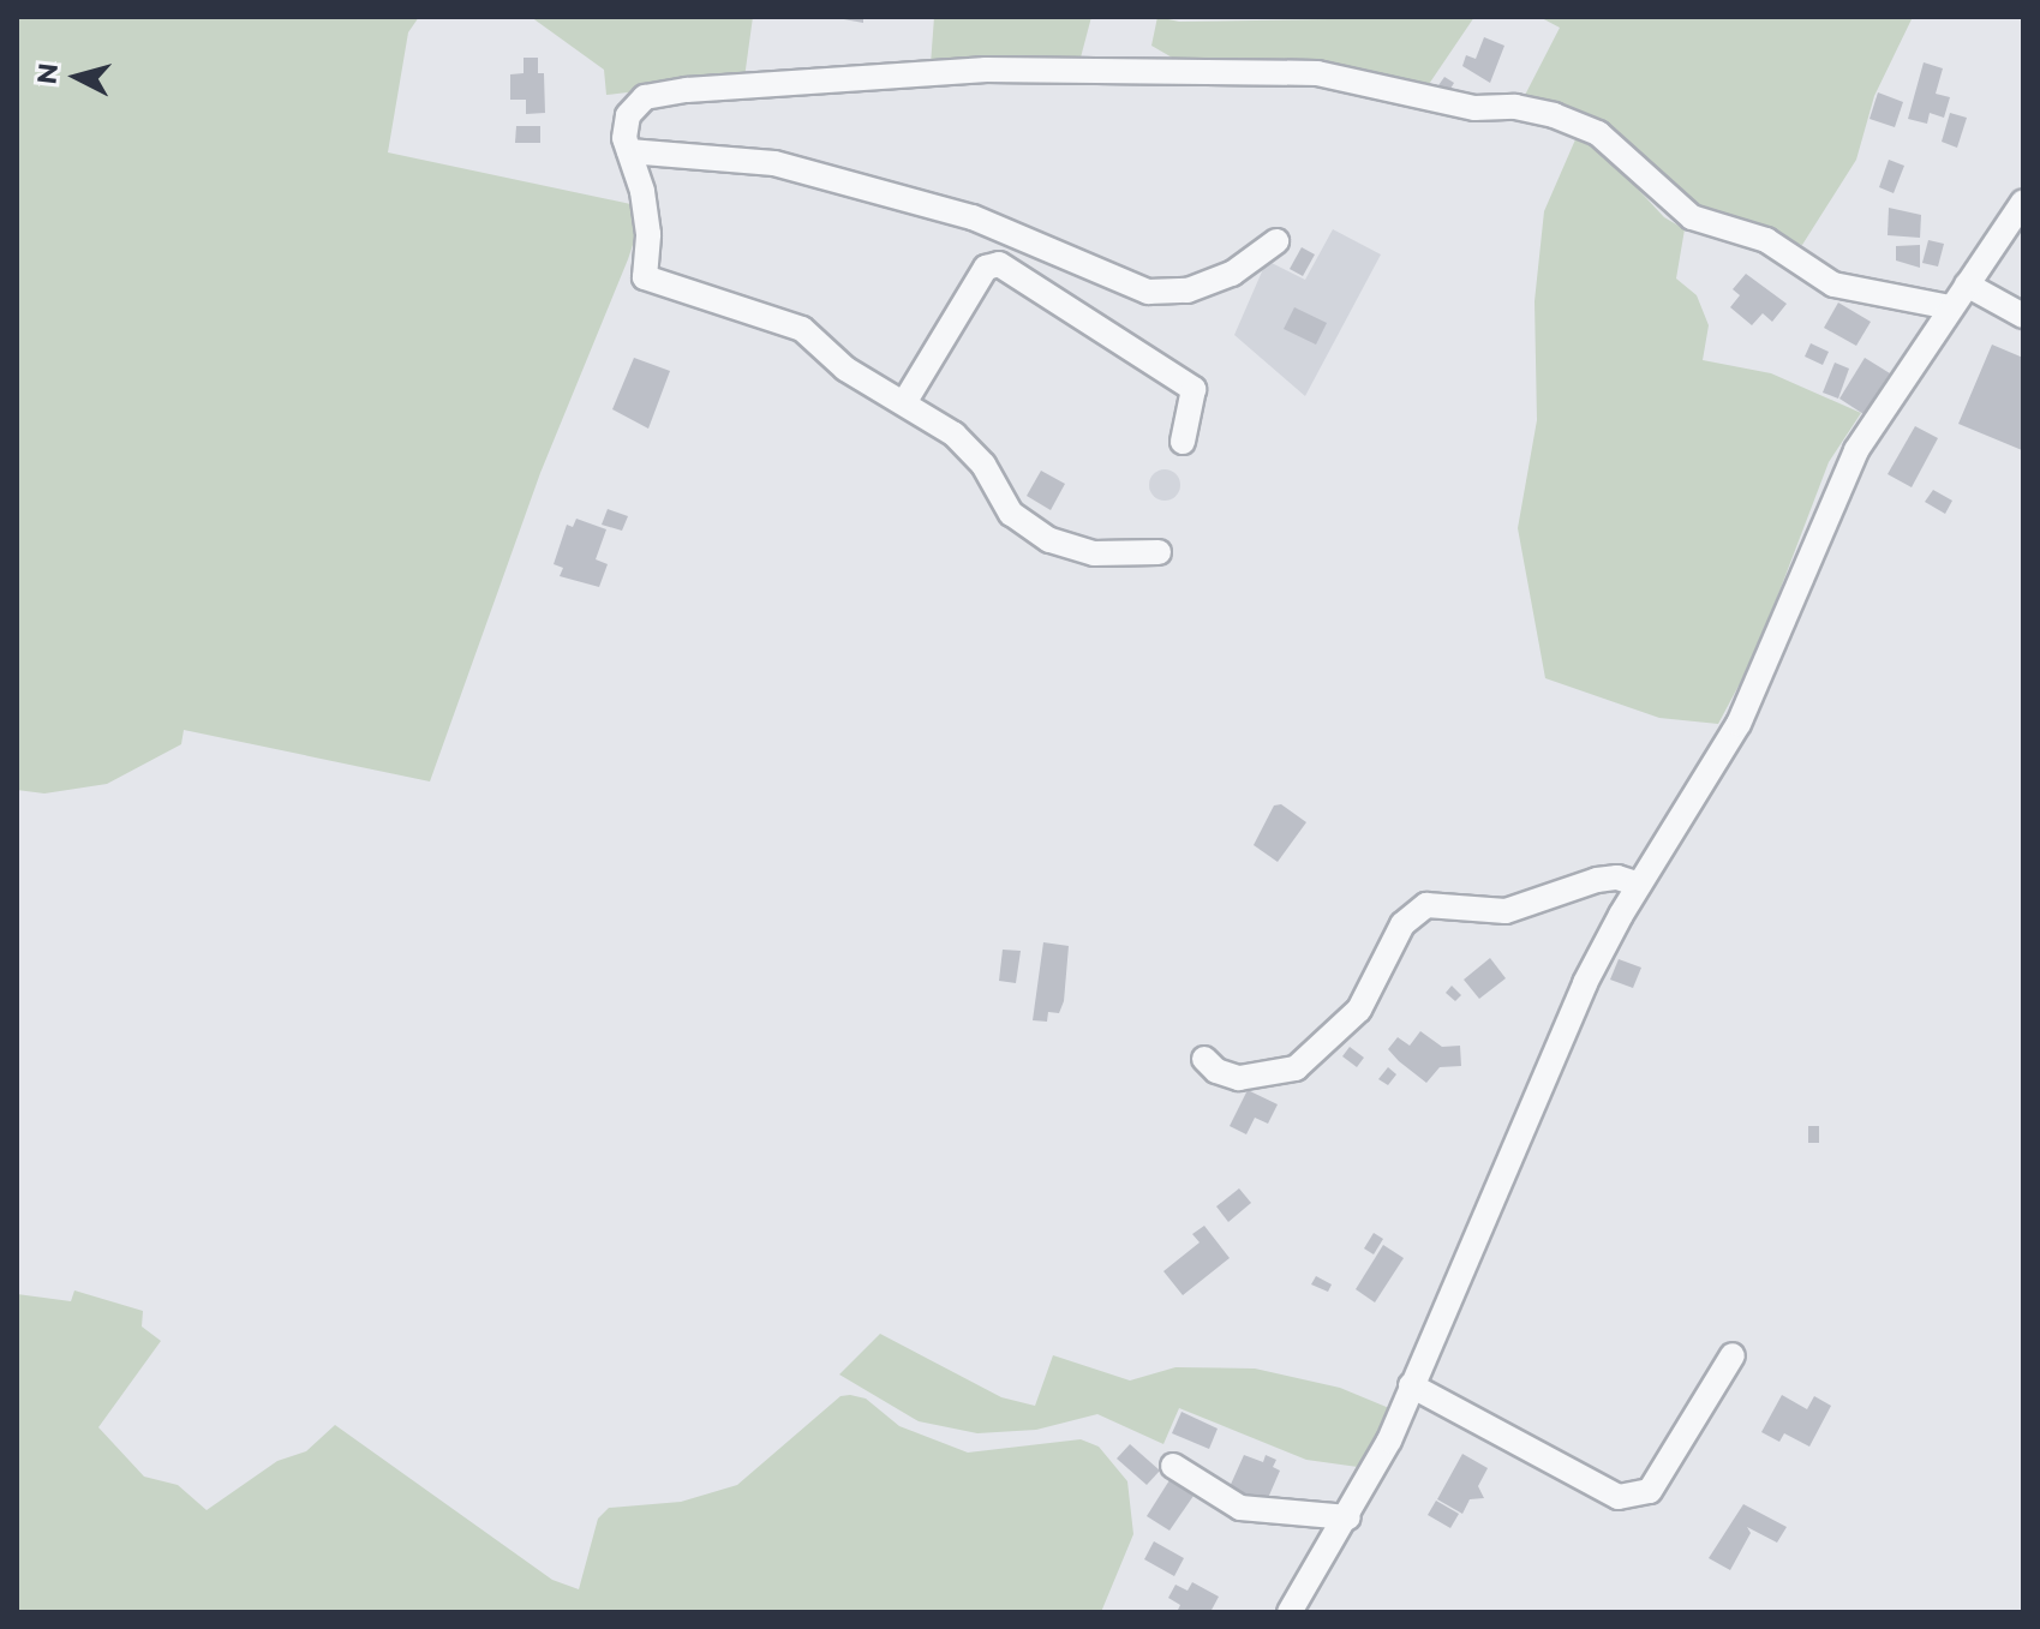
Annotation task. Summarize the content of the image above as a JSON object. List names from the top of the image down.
{
  "north": "left"
}
